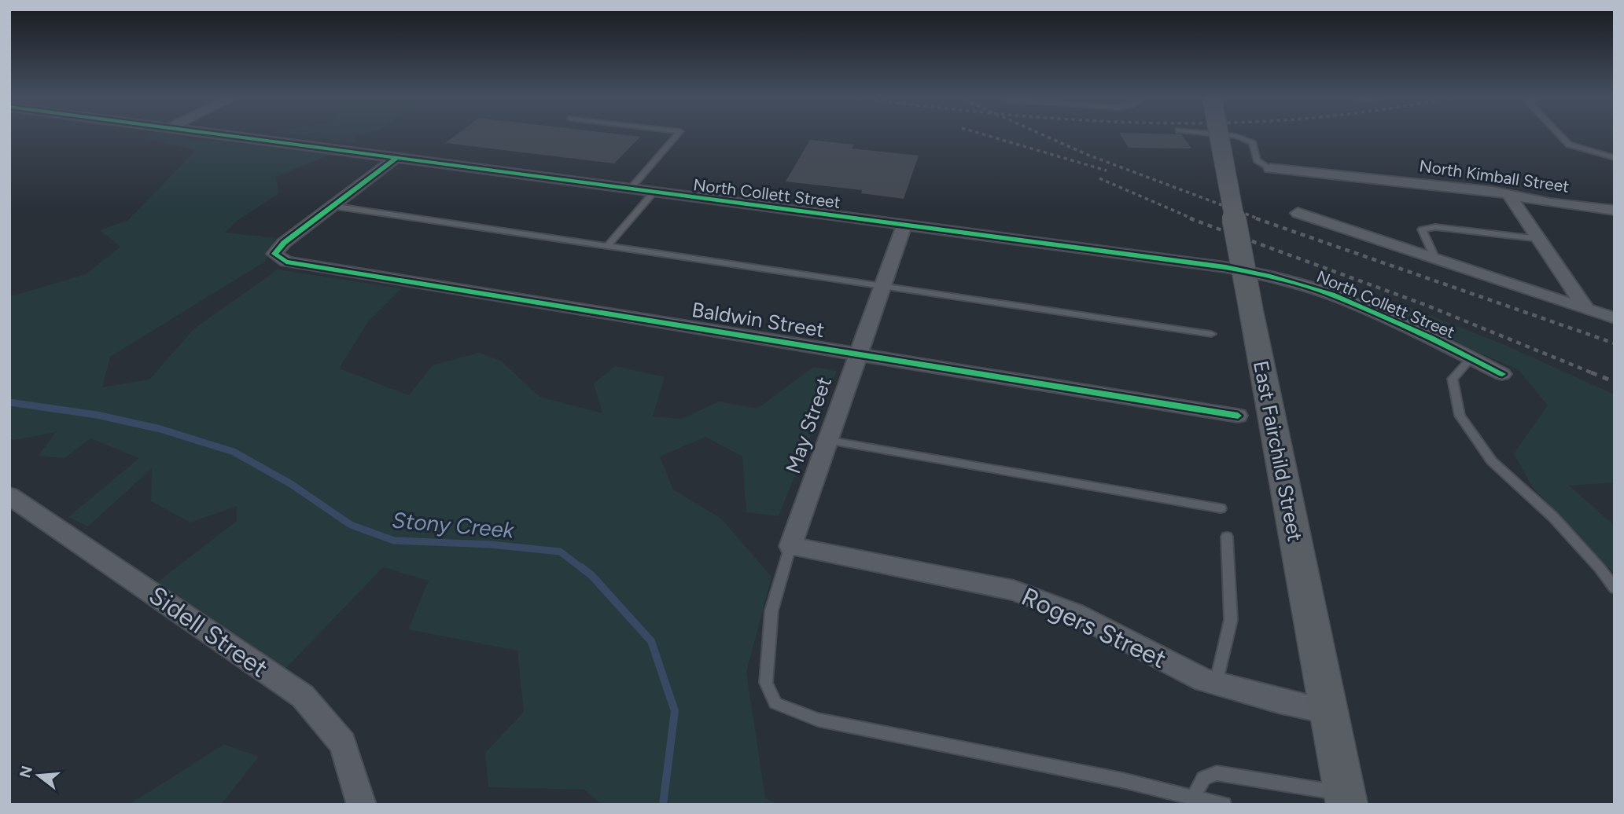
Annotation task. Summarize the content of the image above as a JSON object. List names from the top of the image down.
{
  "streets": {
    "street": [
      "North Kimball Street",
      "North Collett Street",
      "Baldwin Street",
      "May Street",
      "East Fairchild Street",
      "Rogers Street",
      "Sidell Street"
    ]
  },
  "crossings": [
    ["North Collett Street", "May Street"],
    ["Baldwin Street", "May Street"],
    ["May Street", "Rogers Street"],
    ["East Fairchild Street", "Rogers Street"]
  ],
  "water": ["Stony Creek"],
  "north": "left"
}
